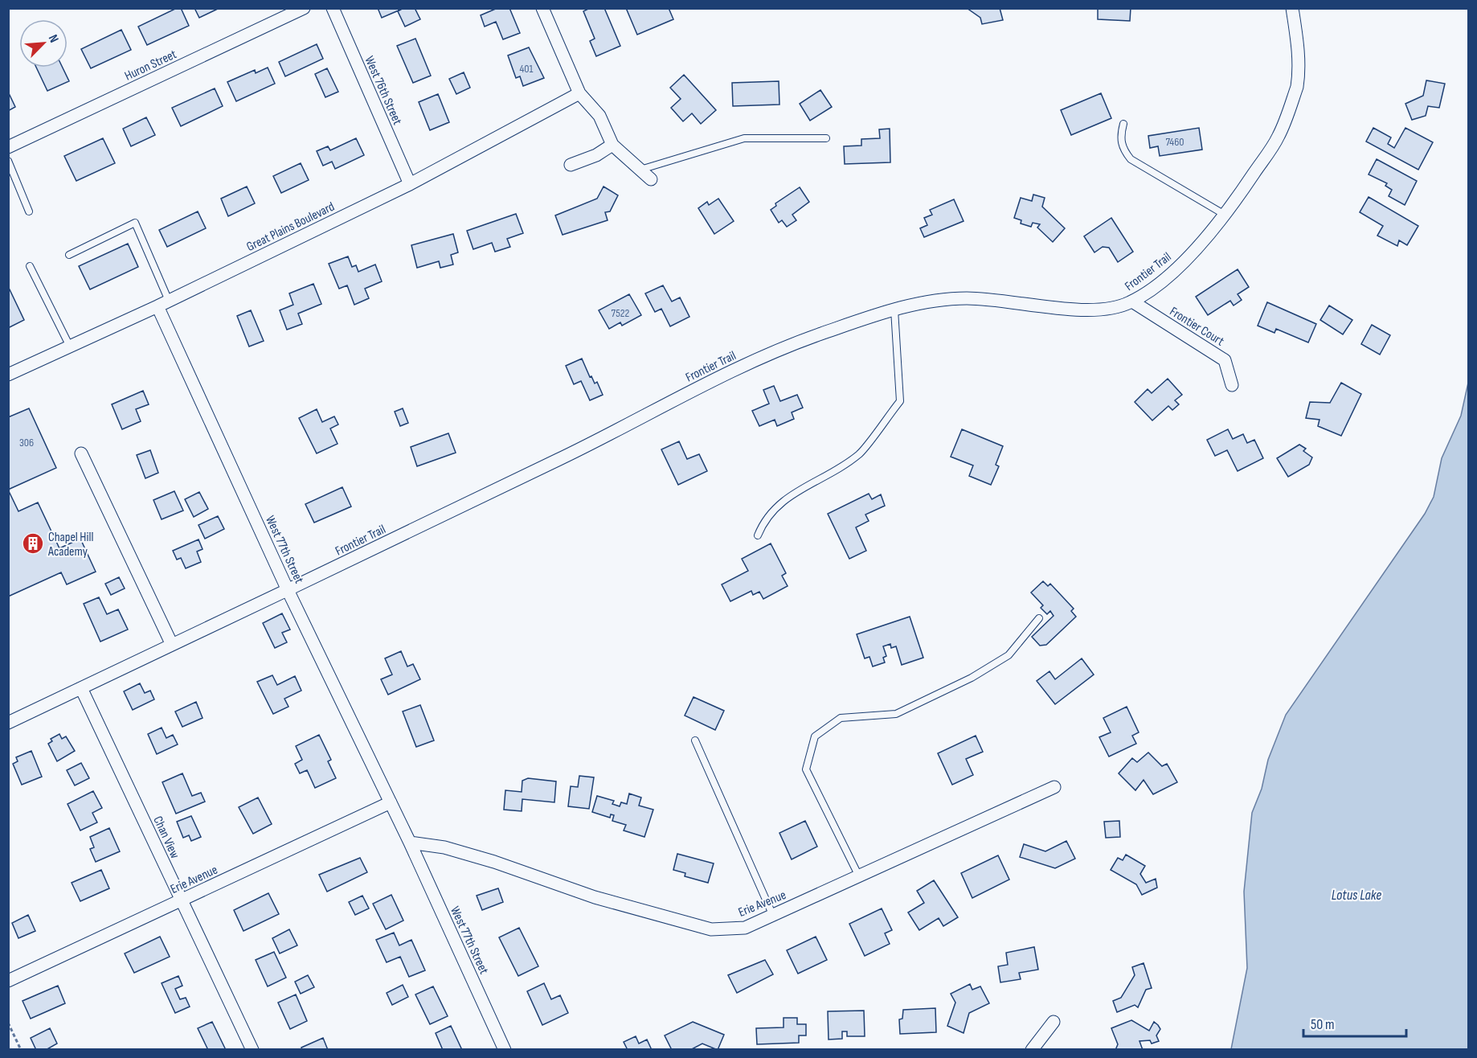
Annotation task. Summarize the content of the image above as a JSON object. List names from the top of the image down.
{
  "streets": {
    "street": [
      "Huron Street",
      "West 76th Street",
      "Great Plains Boulevard",
      "Frontier Trail",
      "Frontier Court",
      "West 77th Street",
      "Chan View",
      "Erie Avenue"
    ]
  },
  "crossings": [
    ["West 76th Street", "Great Plains Boulevard"],
    ["Great Plains Boulevard", "West 77th Street"],
    ["Frontier Trail", "Frontier Court"],
    ["Frontier Trail", "West 77th Street"],
    ["Frontier Trail", "Chan View"],
    ["West 77th Street", "Erie Avenue"],
    ["Chan View", "Erie Avenue"]
  ],
  "water": ["Lotus Lake"],
  "places": {
    "building": ["Chapel Hill Academy"]
  },
  "house_numbers": [
    "401",
    "7460",
    "7522",
    "306"
  ],
  "scale_bar": "50 m",
  "north": "top right"
}
